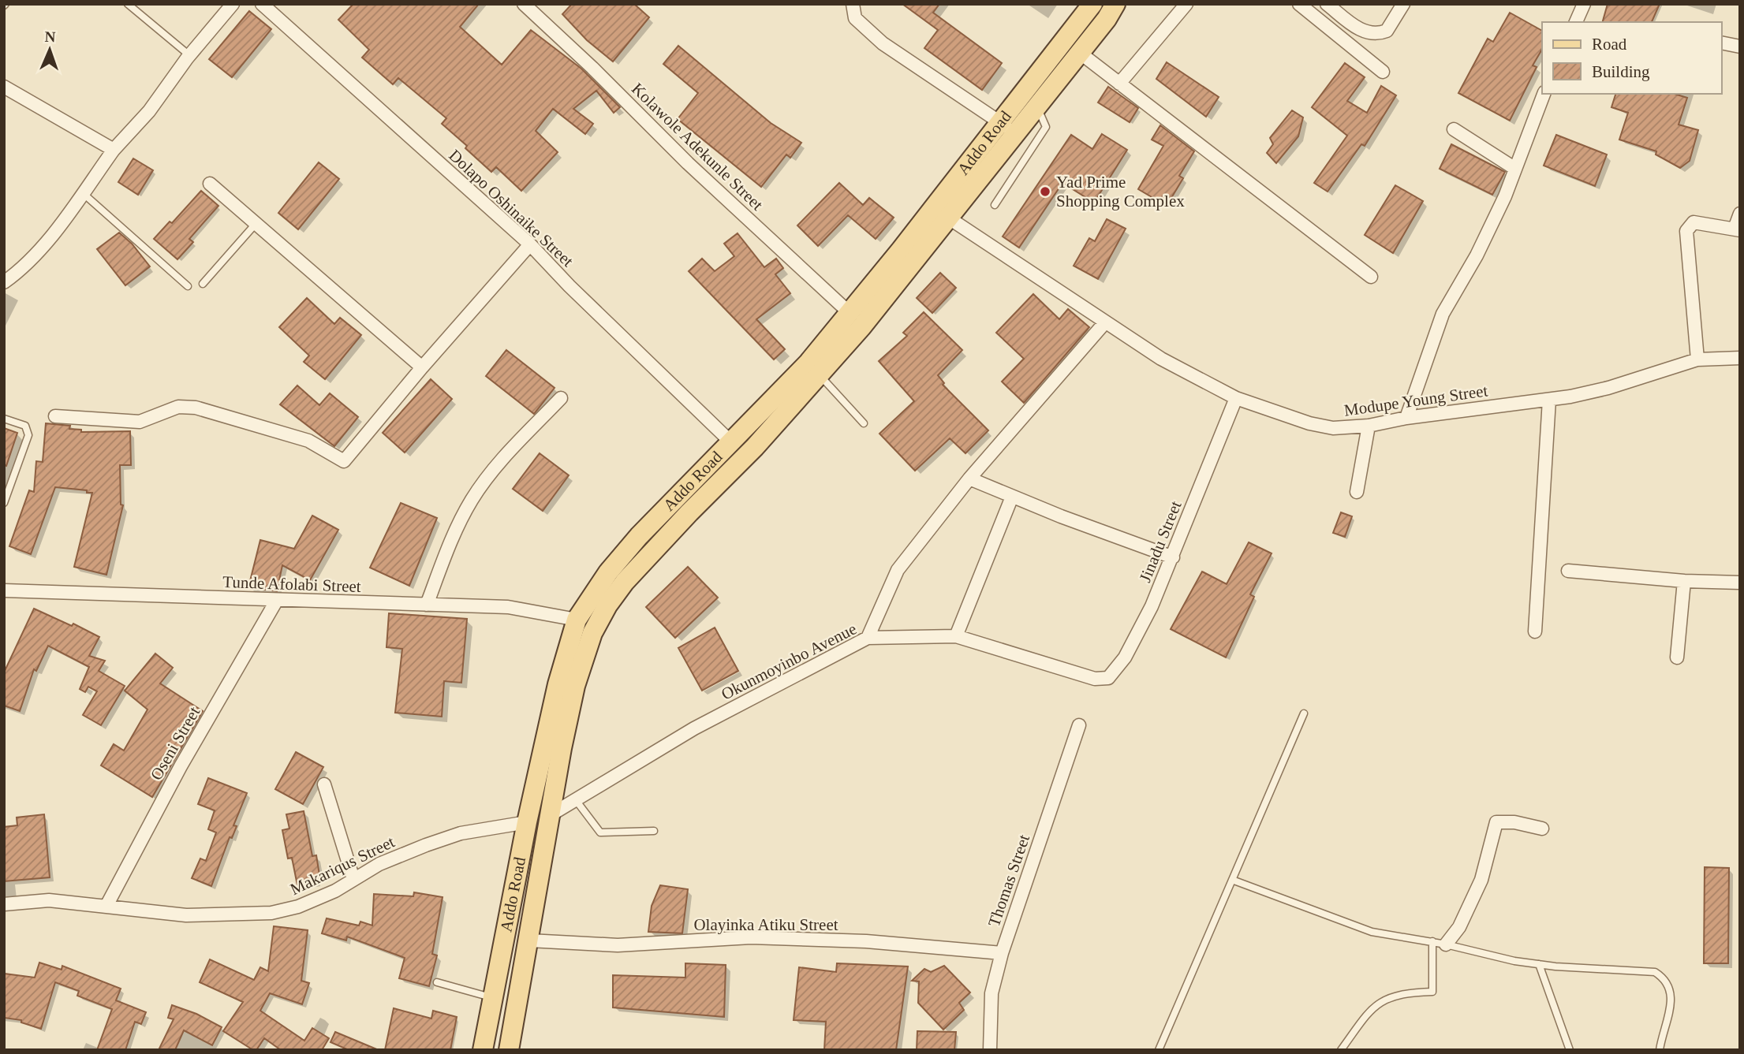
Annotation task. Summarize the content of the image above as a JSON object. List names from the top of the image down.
{
  "streets": {
    "main road": ["Addo Road"],
    "street": [
      "Kolawole Adekunle Street",
      "Dolapo Oshinaike Street",
      "Modupe Young Street",
      "Jinadu Street",
      "Tunde Afolabi Street",
      "Okunmoyinbo Avenue",
      "Oseni Street",
      "Makariqus Street",
      "Thomas Street",
      "Olayinka Atiku Street"
    ]
  },
  "crossings": [
    ["Addo Road", "Kolawole Adekunle Street"],
    ["Addo Road", "Dolapo Oshinaike Street"],
    ["Addo Road", "Modupe Young Street"],
    ["Addo Road", "Tunde Afolabi Street"],
    ["Addo Road", "Okunmoyinbo Avenue"],
    ["Addo Road", "Makariqus Street"],
    ["Addo Road", "Olayinka Atiku Street"],
    ["Modupe Young Street", "Jinadu Street"],
    ["Jinadu Street", "Okunmoyinbo Avenue"],
    ["Tunde Afolabi Street", "Oseni Street"],
    ["Oseni Street", "Makariqus Street"],
    ["Thomas Street", "Olayinka Atiku Street"]
  ],
  "places": ["Yad Prime Shopping Complex"],
  "legend": ["Road", "Building"],
  "north": "top"
}
